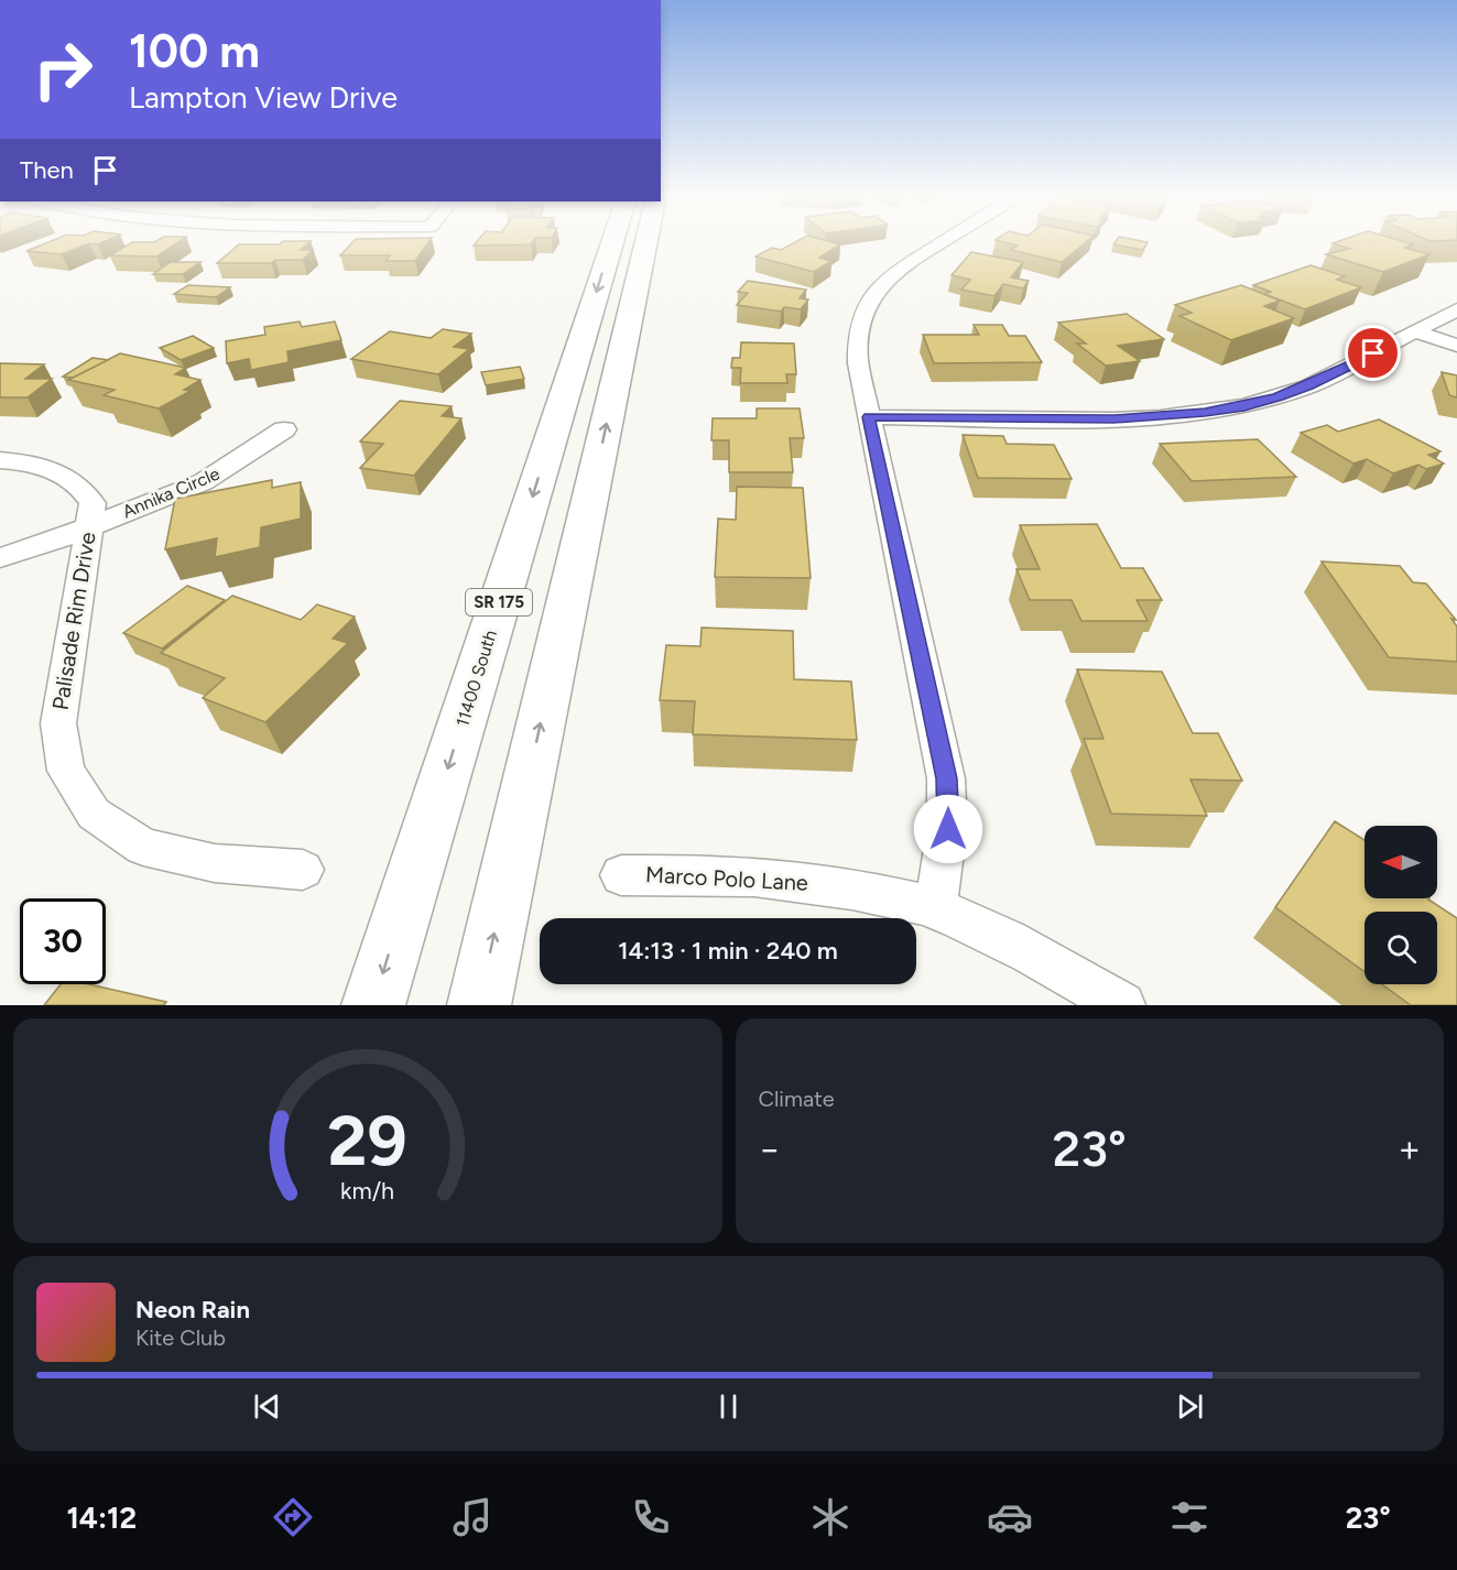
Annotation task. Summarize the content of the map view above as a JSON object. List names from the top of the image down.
{
  "streets": {
    "main road": ["SR 175", "11400 South"],
    "street": ["Annika Circle", "Palisade Rim Drive", "Marco Polo Lane"]
  },
  "crossings": [
    ["Annika Circle", "Palisade Rim Drive"]
  ],
  "north": "left",
  "page": {
    "turn": ["100 m", "Lampton View Drive"],
    "then": "Then",
    "limit": "30",
    "trip": "14:13 · 1 min · 240 m",
    "tile": "Climate",
    "heat": ["−", "23°", "+"],
    "song": ["Neon Rain", "Kite Club"],
    "tabs": ["14:12", "23°"],
    "gauge": ["29", "km/h"]
  }
}
